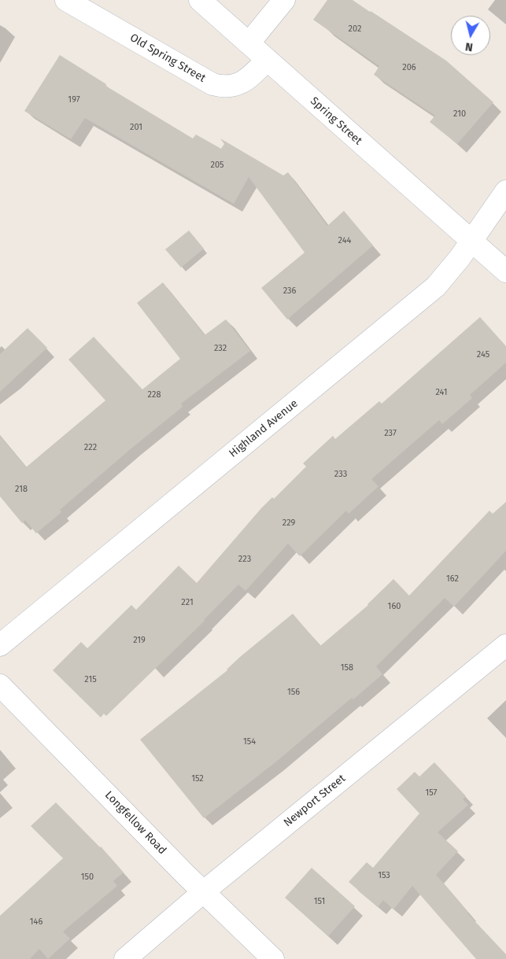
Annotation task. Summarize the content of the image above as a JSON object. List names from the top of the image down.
{
  "streets": {
    "street": [
      "Old Spring Street",
      "Spring Street",
      "Highland Avenue",
      "Newport Street",
      "Longfellow Road"
    ]
  },
  "crossings": [
    ["Old Spring Street", "Spring Street"],
    ["Spring Street", "Highland Avenue"],
    ["Newport Street", "Longfellow Road"]
  ],
  "house_numbers": [
    "202",
    "206",
    "197",
    "210",
    "201",
    "205",
    "244",
    "236",
    "232",
    "245",
    "241",
    "228",
    "237",
    "222",
    "233",
    "218",
    "229",
    "223",
    "162",
    "221",
    "160",
    "219",
    "158",
    "215",
    "156",
    "154",
    "152",
    "157",
    "153",
    "150",
    "151",
    "146"
  ],
  "north": "bottom"
}
